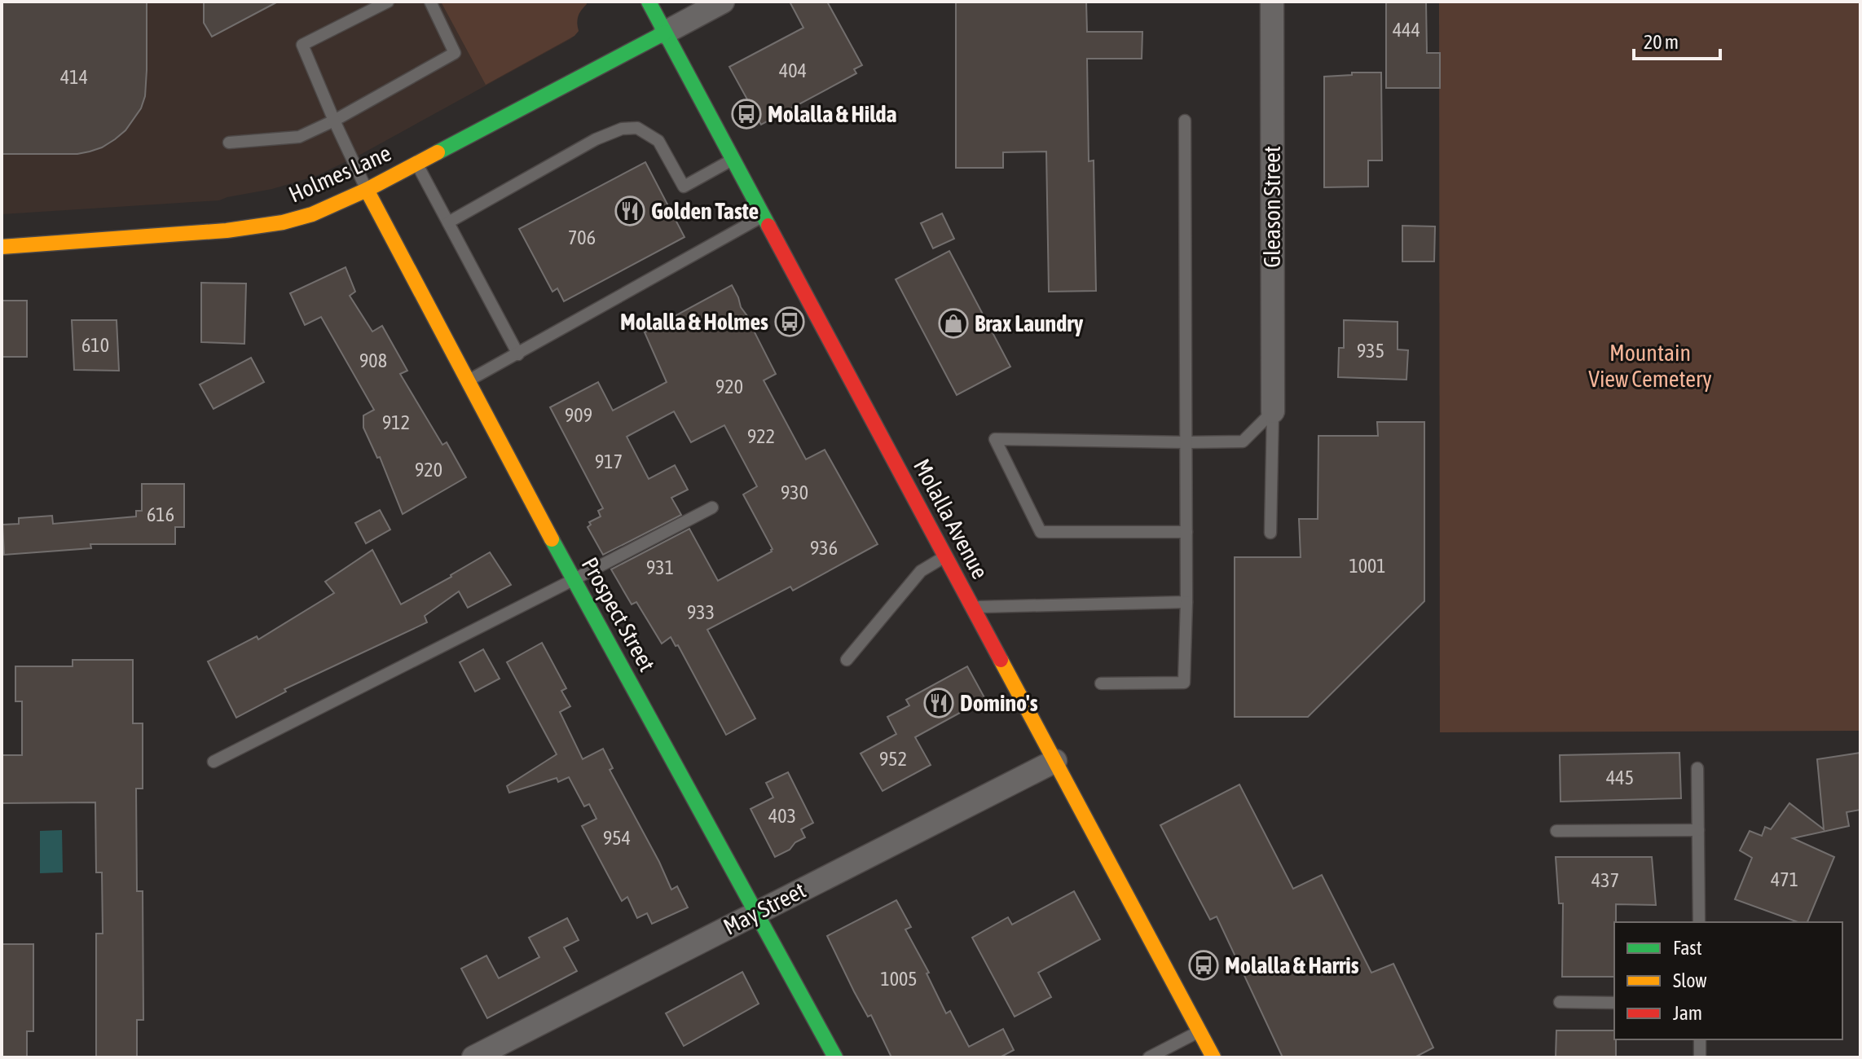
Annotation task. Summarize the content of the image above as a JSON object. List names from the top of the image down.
{
  "streets": {
    "street": [
      "Holmes Lane",
      "Gleason Street",
      "Molalla Avenue",
      "Prospect Street",
      "May Street"
    ]
  },
  "crossings": [
    ["Holmes Lane", "Molalla Avenue"],
    ["Holmes Lane", "Prospect Street"],
    ["Molalla Avenue", "May Street"],
    ["Prospect Street", "May Street"]
  ],
  "parks": ["Mountain View Cemetery"],
  "places": {
    "bus stop": ["Molalla & Hilda", "Molalla & Holmes", "Molalla & Harris"],
    "restaurant": ["Golden Taste", "Domino's"],
    "shop": ["Brax Laundry"]
  },
  "house_numbers": [
    "444",
    "404",
    "414",
    "706",
    "610",
    "935",
    "908",
    "920",
    "909",
    "912",
    "922",
    "917",
    "920",
    "930",
    "616",
    "936",
    "1001",
    "931",
    "933",
    "952",
    "445",
    "403",
    "954",
    "471",
    "437",
    "1005"
  ],
  "legend": ["Fast", "Slow", "Jam"],
  "scale_bar": "20 m"
}
